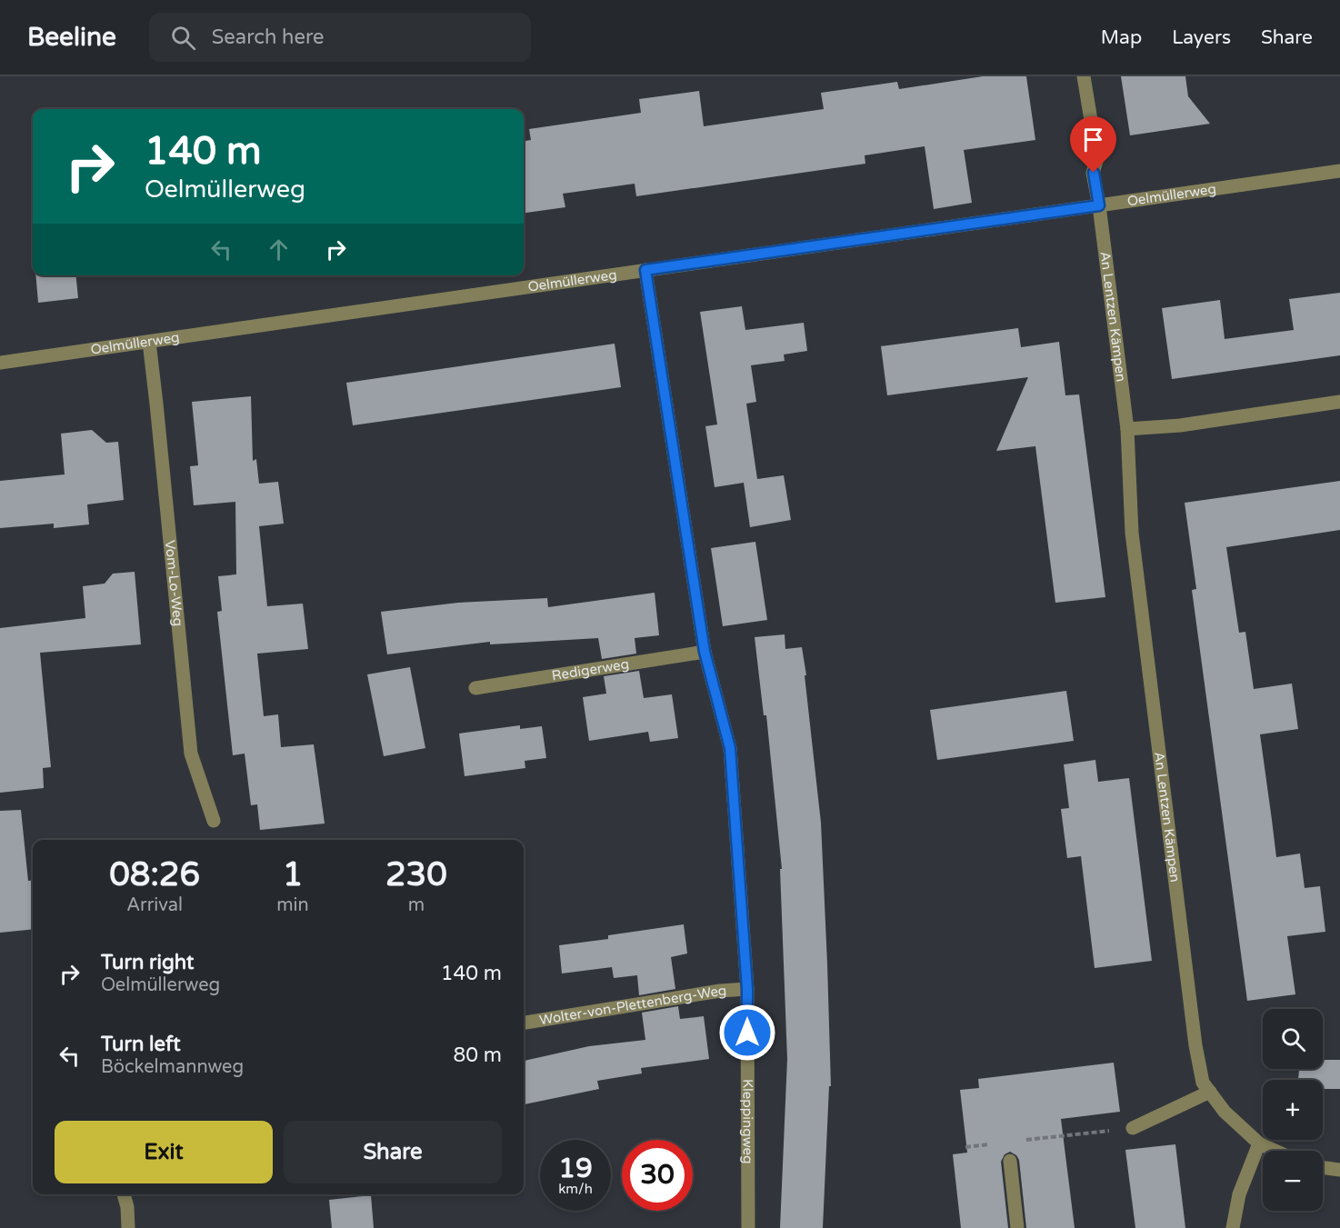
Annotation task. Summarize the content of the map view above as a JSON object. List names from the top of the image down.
{
  "streets": {
    "street": [
      "Oelmüllerweg",
      "An Lentzen Kämpen",
      "Vom-Lo-Weg",
      "Redigerweg",
      "Wolter-von-Plettenberg-Weg",
      "Kleppingweg"
    ]
  },
  "crossings": [
    ["Oelmüllerweg", "An Lentzen Kämpen"],
    ["Oelmüllerweg", "Vom-Lo-Weg"],
    ["Oelmüllerweg", "Kleppingweg"],
    ["Redigerweg", "Kleppingweg"],
    ["Wolter-von-Plettenberg-Weg", "Kleppingweg"]
  ],
  "page": {
    "header": "Beeline",
    "search": "Search here",
    "nav": ["Map", "Layers", "Share"],
    "turn": ["140 m", "Oelmüllerweg"],
    "eta": [
      "08:26",
      "Arrival",
      "1",
      "min",
      "230",
      "m"
    ],
    "list": [
      {
        "name": "Turn right",
        "note": "Oelmüllerweg",
        "value": "140 m"
      },
      {
        "name": "Turn left",
        "note": "Böckelmannweg",
        "value": "80 m"
      }
    ],
    "map_buttons": ["+", "−"],
    "buttons": ["Exit", "Share"],
    "speed": "19 km/h",
    "limit": "30"
  }
}
